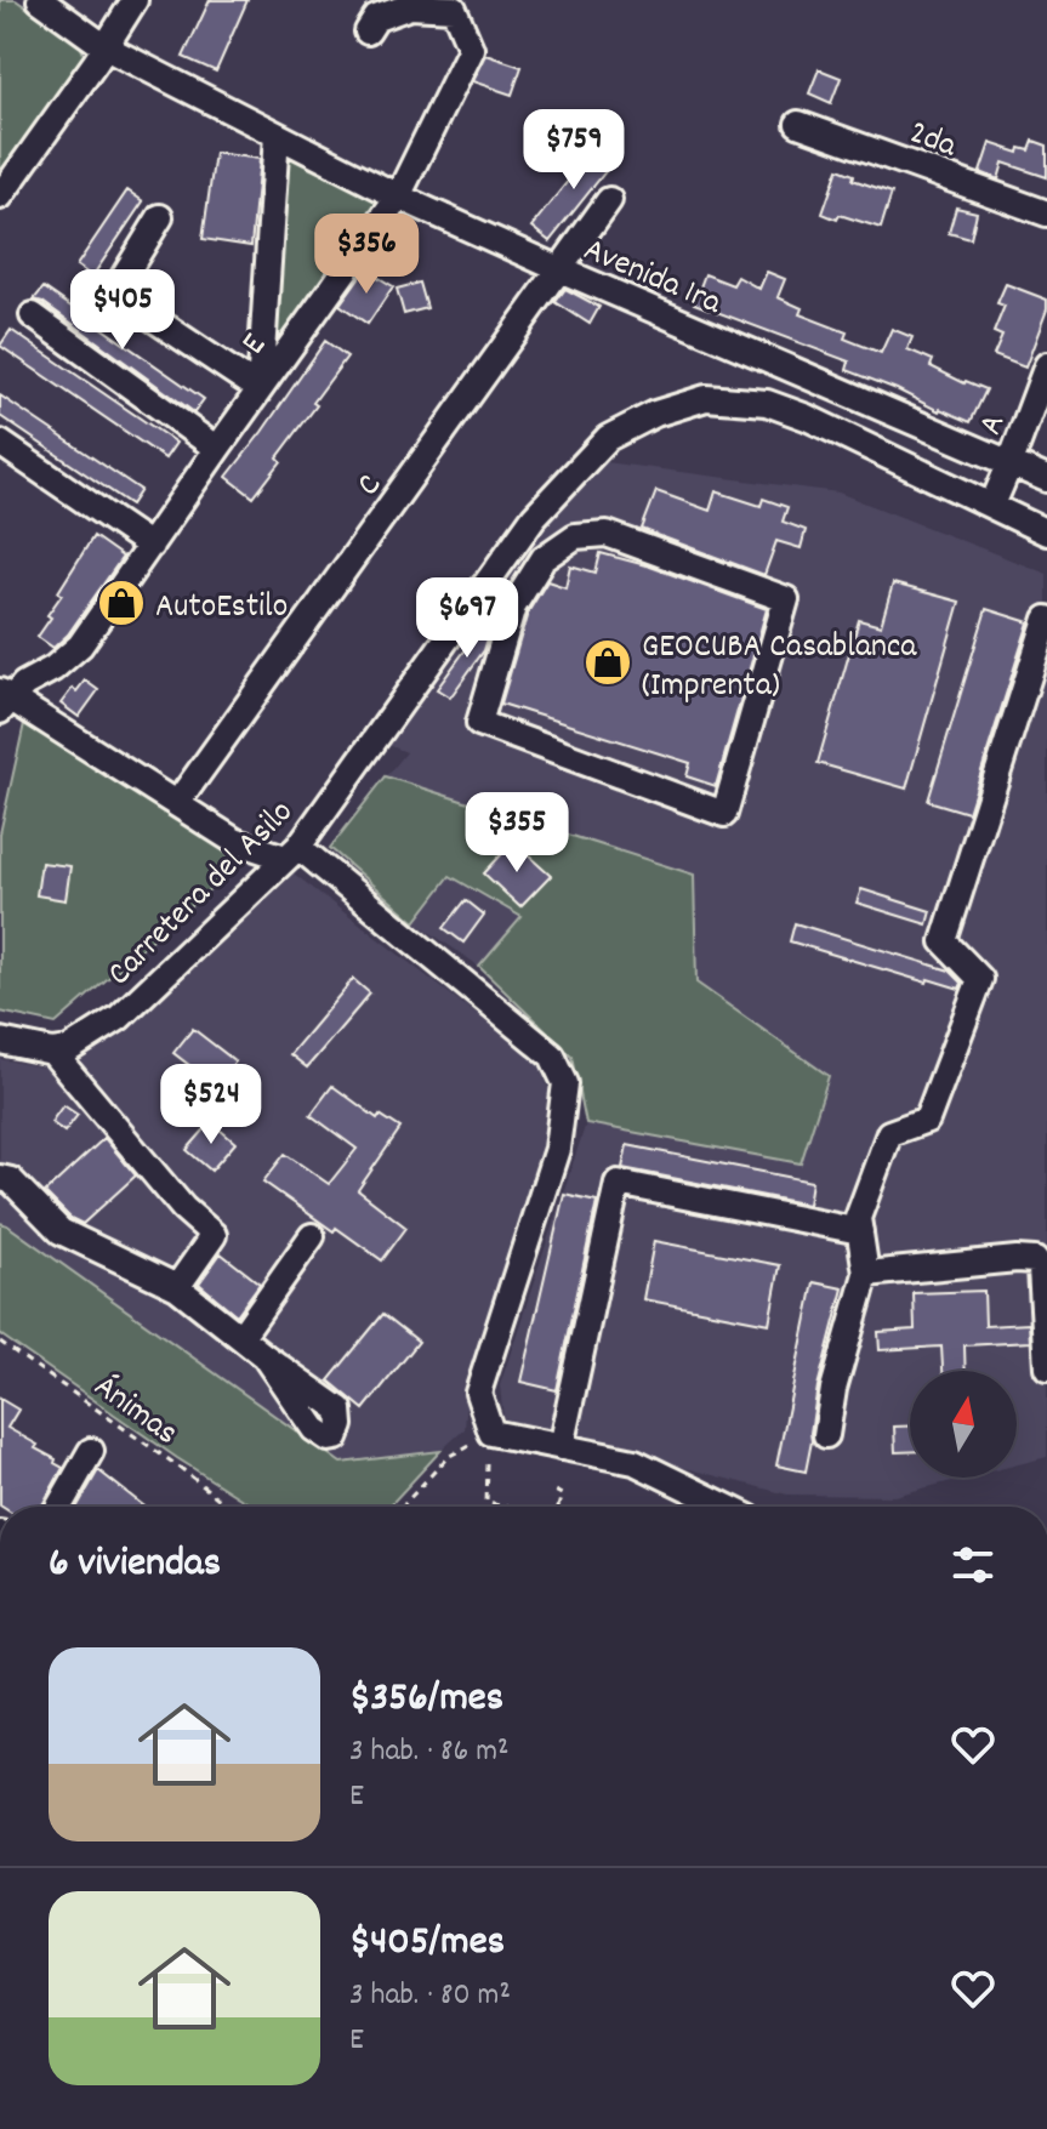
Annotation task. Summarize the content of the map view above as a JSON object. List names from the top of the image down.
{
  "streets": {
    "street": [
      "2da",
      "Avenida 1ra",
      "E",
      "A",
      "C",
      "Carretera del Asilo"
    ],
    "path": ["Ánimas"]
  },
  "crossings": [
    ["Avenida 1ra", "E"],
    ["Avenida 1ra", "A"],
    ["Avenida 1ra", "C"],
    ["A", "Carretera del Asilo"]
  ],
  "places": {
    "shop": ["AutoEstilo", "GEOCUBA Casablanca (Imprenta)"]
  },
  "north": "top",
  "page": {
    "price": [
      "$759",
      "$356",
      "$405",
      "$697",
      "$355",
      "$524"
    ],
    "heading": "6 viviendas",
    "list": [
      {
        "name": "$356/mes",
        "note": "3 hab. · 86 m² · E"
      },
      {
        "name": "$405/mes",
        "note": "3 hab. · 80 m² · E"
      }
    ]
  }
}
